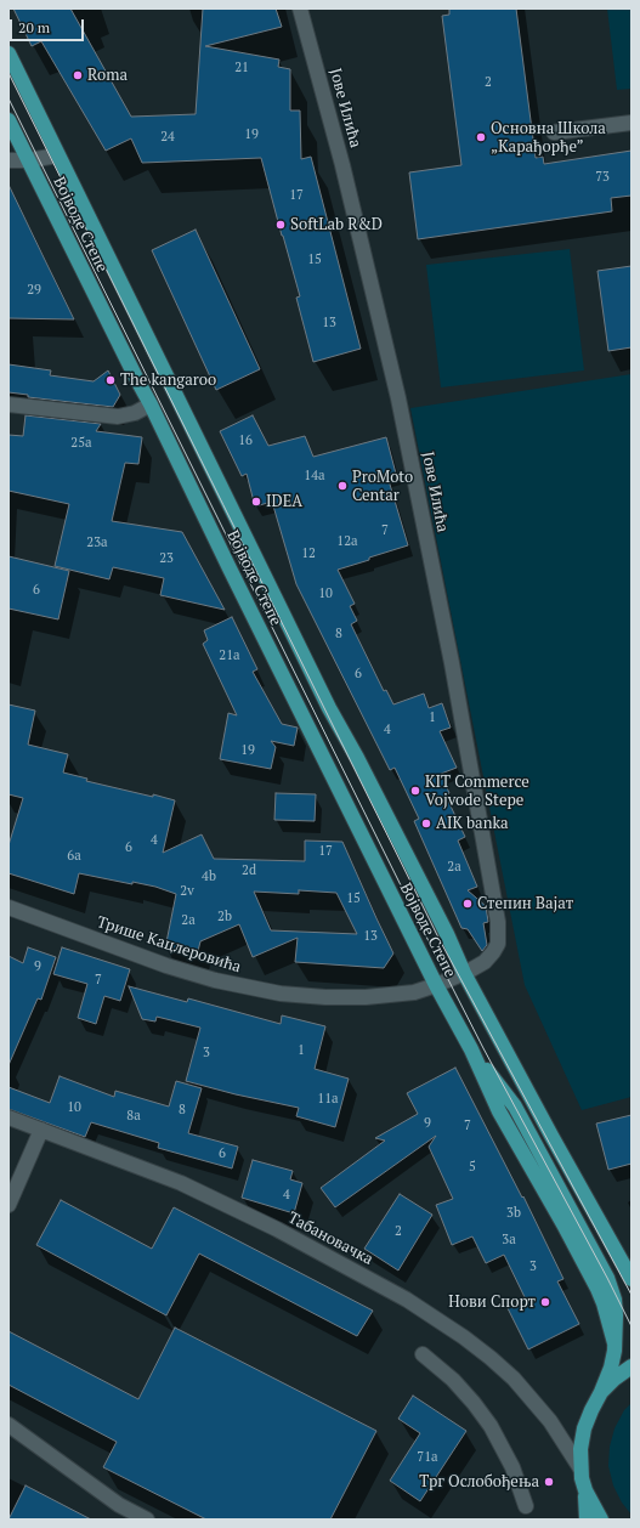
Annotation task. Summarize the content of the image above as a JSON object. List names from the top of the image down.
{
  "streets": {
    "main road": ["Војводе Степе"],
    "street": ["Јове Илића", "Трише Кацлеровића", "Табановачка"]
  },
  "crossings": [
    ["Јове Илића", "Војводе Степе"],
    ["Јове Илића", "Трише Кацлеровића"],
    ["Војводе Степе", "Трише Кацлеровића"]
  ],
  "places": [
    "Roma",
    "Основна Школа „Карађорђе”",
    "SoftLab R&D",
    "The kangaroo",
    "ProMoto Centar",
    "IDEA",
    "KIT Commerce Vojvode Stepe",
    "AIK banka",
    "Степин Вајат",
    "Нови Спорт",
    "Трг Ослобођења"
  ],
  "house_numbers": [
    "21",
    "2",
    "19",
    "24",
    "73",
    "17",
    "15",
    "29",
    "13",
    "16",
    "25a",
    "14a",
    "7",
    "12a",
    "23a",
    "12",
    "23",
    "6",
    "10",
    "8",
    "21a",
    "6",
    "1",
    "4",
    "19",
    "4",
    "6",
    "17",
    "6a",
    "2a",
    "2d",
    "4b",
    "2v",
    "15",
    "2b",
    "2a",
    "13",
    "9",
    "7",
    "1",
    "3",
    "11a",
    "10",
    "8",
    "8a",
    "9",
    "7",
    "6",
    "5",
    "4",
    "3b",
    "2",
    "3a",
    "3",
    "71a"
  ],
  "scale_bar": "20 m"
}
